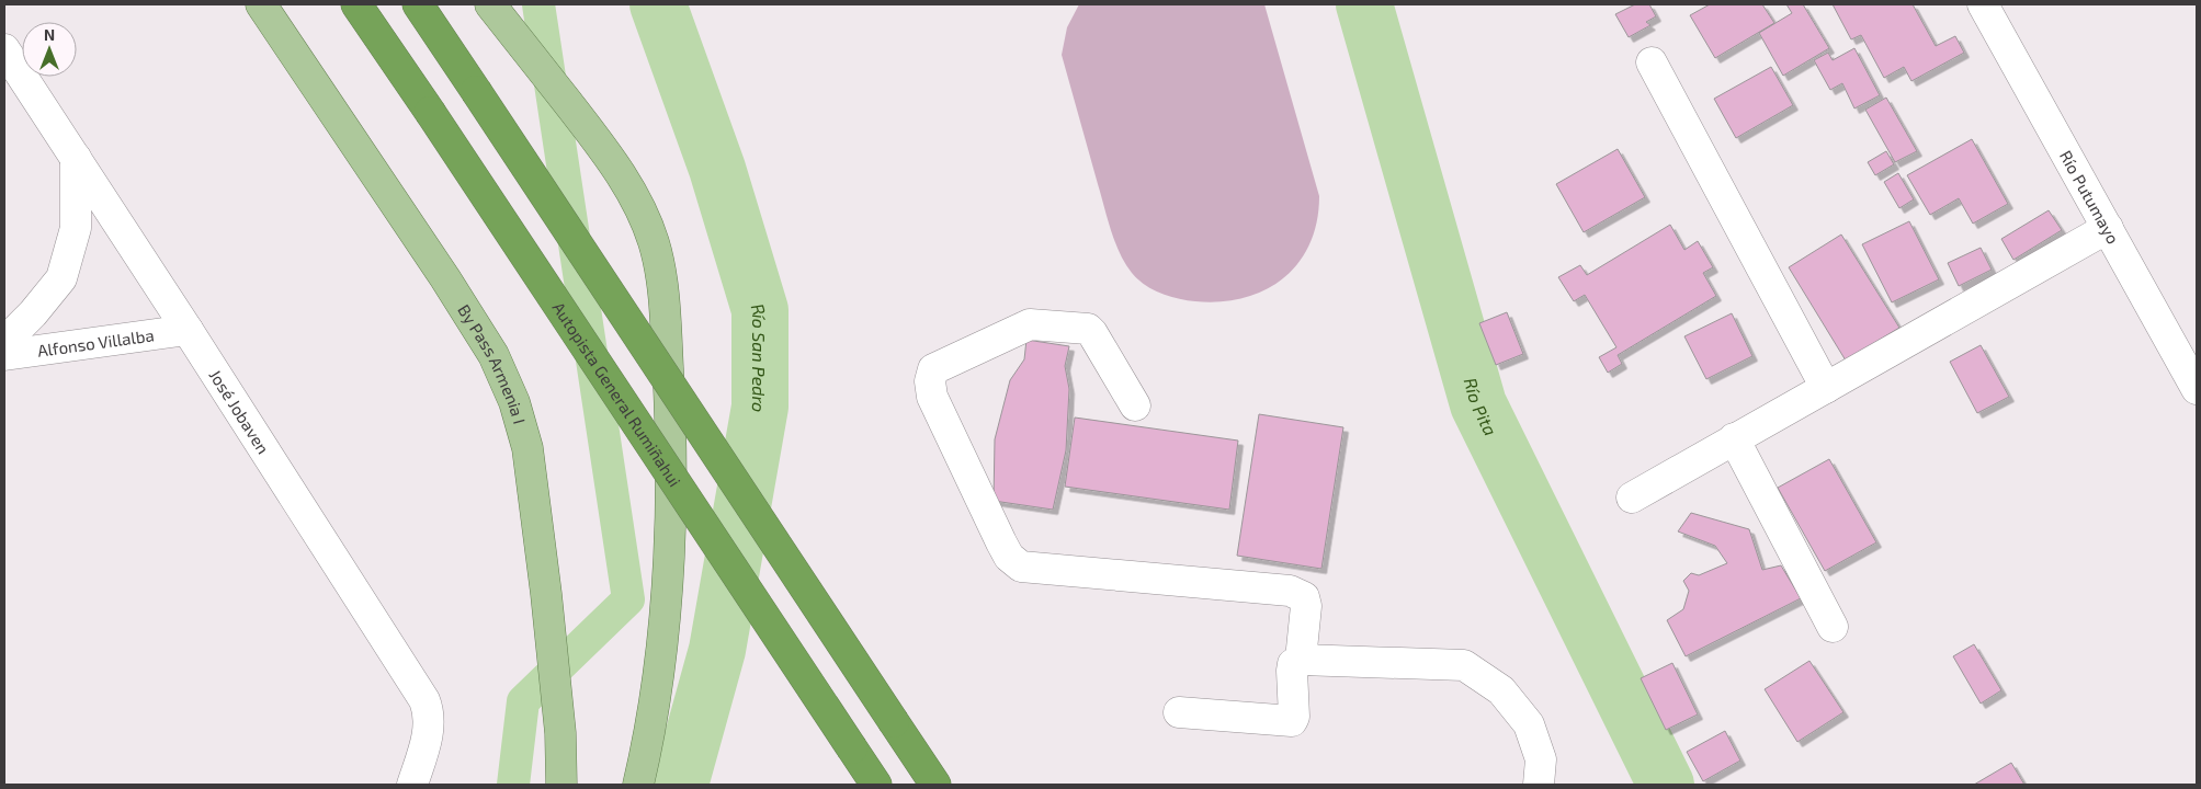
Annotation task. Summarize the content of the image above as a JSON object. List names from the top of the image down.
{
  "streets": {
    "highway": ["Autopista General Rumiñahui"],
    "main road": ["By Pass Armenia I"],
    "street": ["Río Putumayo", "Alfonso Villalba", "José Jobaven"]
  },
  "crossings": [
    ["Alfonso Villalba", "José Jobaven"]
  ],
  "water": ["Río San Pedro", "Río Pita"],
  "north": "top"
}
